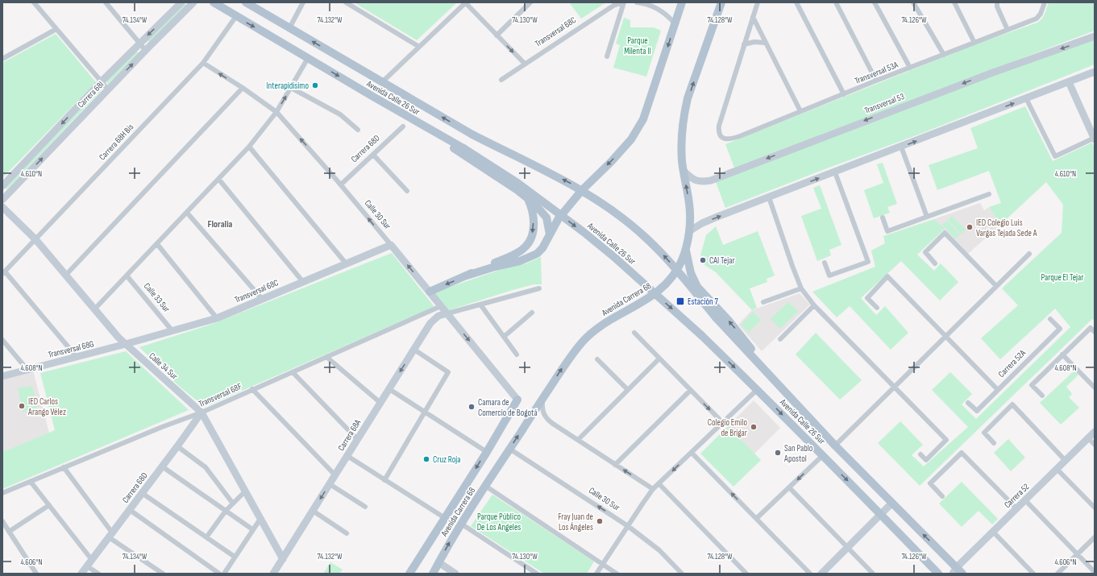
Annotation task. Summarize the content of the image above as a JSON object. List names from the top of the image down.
{
  "streets": {
    "main road": ["Avenida Calle 26 Sur", "Avenida Carrera 68"],
    "street": [
      "Transversal 68C",
      "Transversal 53A",
      "Carrera 68I",
      "Transversal 53",
      "Carrera 68H Bis",
      "Carrera 68D",
      "Calle 30 Sur",
      "Calle 33 Sur",
      "Transversal 68G",
      "Carrera 52A",
      "Calle 34 Sur",
      "Transversal 68F",
      "Carrera 68A",
      "Carrera 52"
    ]
  },
  "crossings": [
    ["Transversal 68C", "Calle 30 Sur"],
    ["Transversal 68C", "Calle 33 Sur"],
    ["Transversal 68C", "Transversal 68G"],
    ["Transversal 68C", "Calle 34 Sur"],
    ["Avenida Calle 26 Sur", "Carrera 68H Bis"],
    ["Avenida Calle 26 Sur", "Carrera 52"],
    ["Transversal 53", "Avenida Carrera 68"],
    ["Carrera 68H Bis", "Calle 30 Sur"],
    ["Carrera 68H Bis", "Calle 34 Sur"],
    ["Carrera 68D", "Calle 30 Sur"],
    ["Carrera 68D", "Calle 34 Sur"],
    ["Carrera 68D", "Transversal 68F"],
    ["Calle 30 Sur", "Avenida Carrera 68"],
    ["Calle 30 Sur", "Transversal 68F"],
    ["Calle 30 Sur", "Carrera 68A"],
    ["Transversal 68G", "Calle 34 Sur"],
    ["Calle 34 Sur", "Transversal 68F"],
    ["Calle 34 Sur", "Carrera 68A"]
  ],
  "districts": ["Floralia"],
  "parks": ["Parque Milenta II", "Parque El Tejar", "Parque Público De Los Angeles"],
  "places": {
    "other": [
      "Interapidísimo",
      "IED Colegio Luis Vargas Tejada Sede A",
      "CAI Tejar",
      "IED Carlos Arango Vélez",
      "Camara de Comercio de Bogotá",
      "Colegio Emilo de Brigar",
      "San Pablo Apostol",
      "Cruz Roja",
      "Fray Juan de Los Ángeles"
    ],
    "transit": ["Estación 7"]
  },
  "coordinates": [
    "74.134°W",
    "74.132°W",
    "74.130°W",
    "74.128°W",
    "74.126°W",
    "4.610°N",
    "4.608°N",
    "4.606°N"
  ]
}
